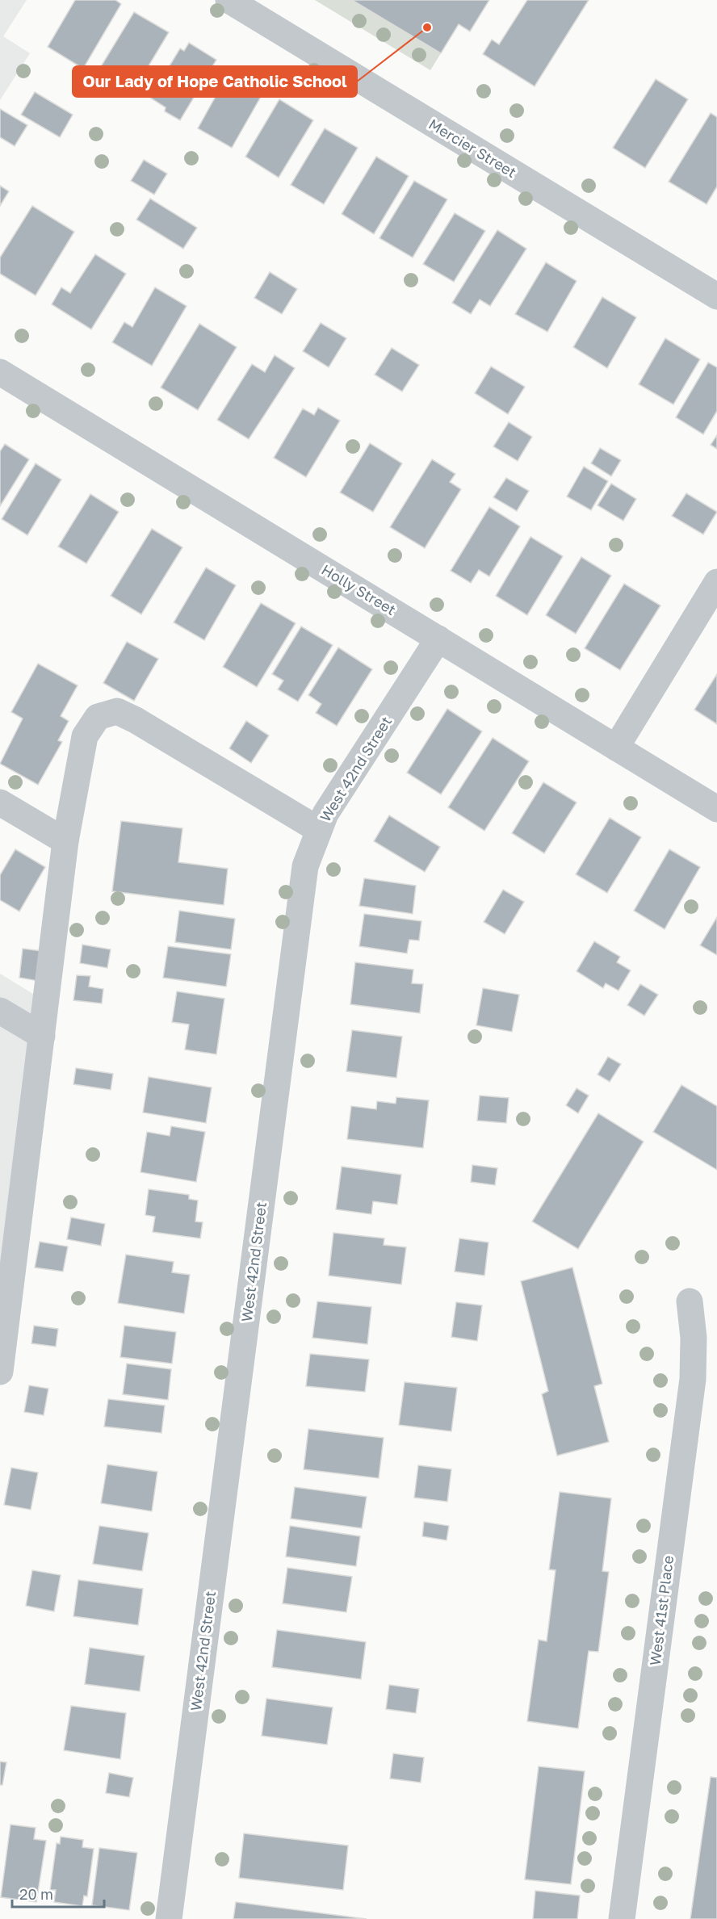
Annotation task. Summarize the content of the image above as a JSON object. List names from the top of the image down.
{
  "streets": {
    "street": [
      "Mercier Street",
      "Holly Street",
      "West 42nd Street",
      "West 41st Place"
    ]
  },
  "crossings": [
    ["Holly Street", "West 42nd Street"]
  ],
  "places": ["Our Lady of Hope Catholic School"],
  "scale_bar": "20 m"
}
